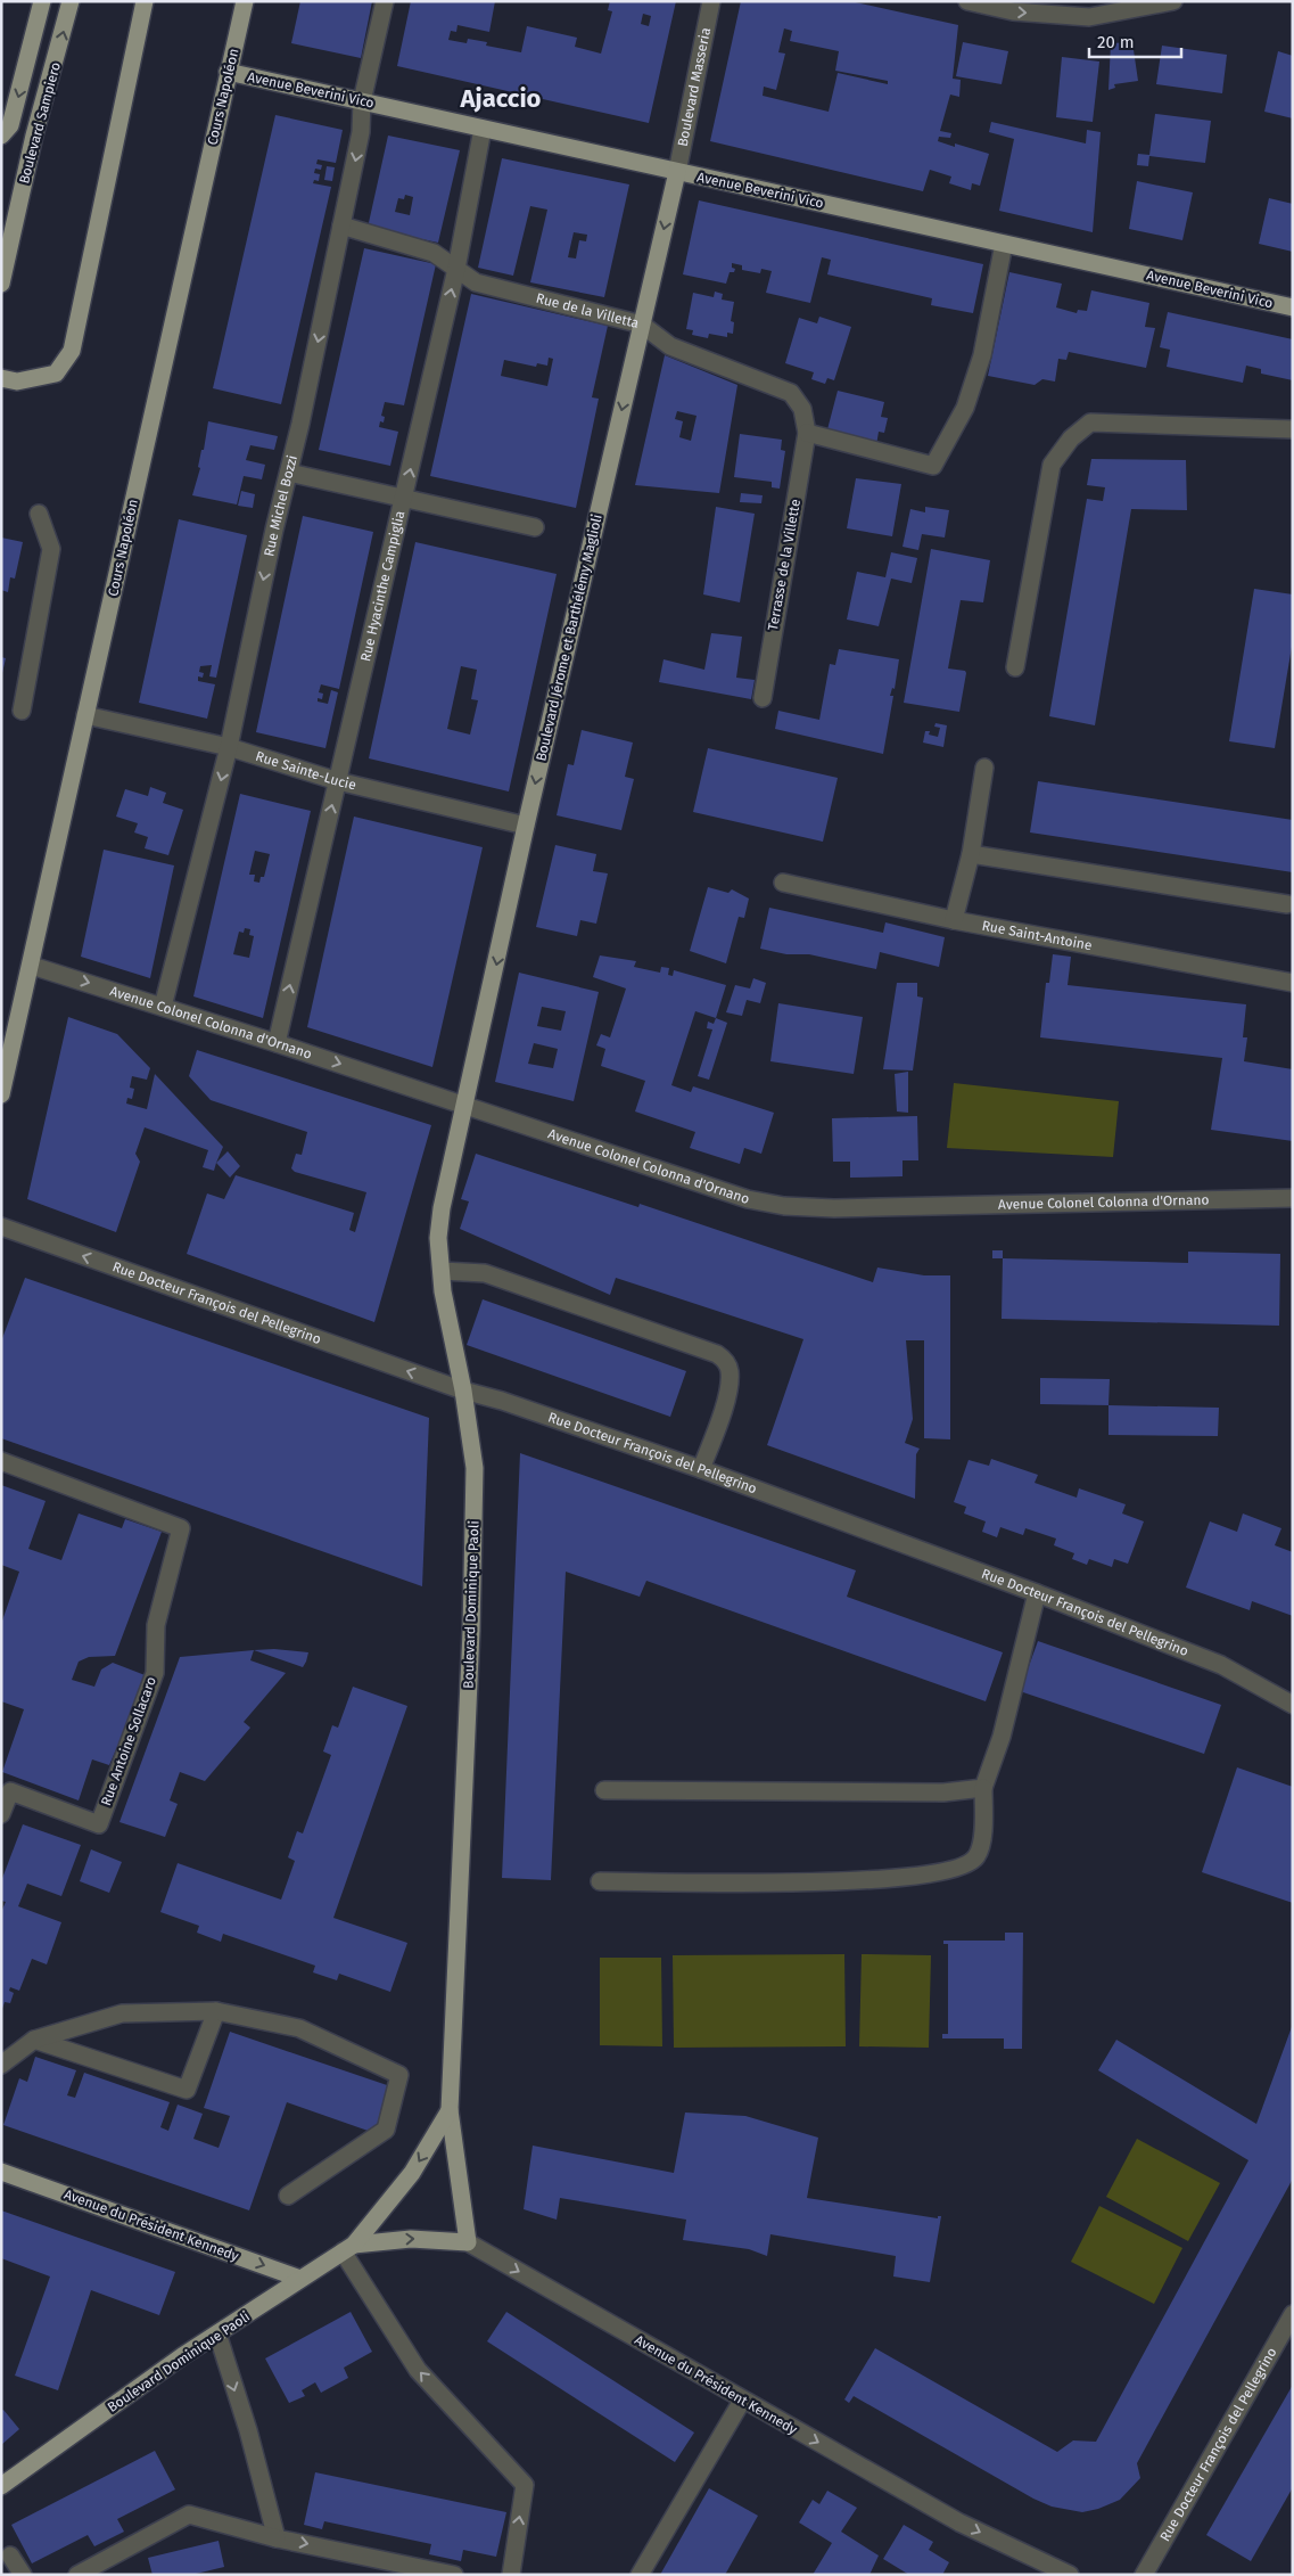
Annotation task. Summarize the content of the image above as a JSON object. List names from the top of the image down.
{
  "streets": {
    "main road": [
      "Avenue Beverini Vico",
      "Cours Napoléon",
      "Boulevard Sampiero",
      "Boulevard Jérome et Barthélémy Maglioli",
      "Boulevard Dominique Paoli",
      "Avenue du Président Kennedy"
    ],
    "street": [
      "Boulevard Masseria",
      "Rue de la Villetta",
      "Rue Michel Bozzi",
      "Terrasse de la Villette",
      "Rue Hyacinthe Campiglia",
      "Rue Sainte-Lucie",
      "Rue Saint-Antoine",
      "Avenue Colonel Colonna d'Ornano",
      "Rue Docteur François del Pellegrino",
      "Rue Antoine Sollacaro"
    ]
  },
  "crossings": [
    ["Boulevard Masseria", "Avenue Beverini Vico"],
    ["Boulevard Masseria", "Boulevard Jérome et Barthélémy Maglioli"],
    ["Avenue Beverini Vico", "Cours Napoléon"],
    ["Avenue Beverini Vico", "Rue Michel Bozzi"],
    ["Avenue Beverini Vico", "Rue Hyacinthe Campiglia"],
    ["Avenue Beverini Vico", "Boulevard Jérome et Barthélémy Maglioli"],
    ["Cours Napoléon", "Rue Sainte-Lucie"],
    ["Cours Napoléon", "Avenue Colonel Colonna d'Ornano"],
    ["Rue de la Villetta", "Rue Michel Bozzi"],
    ["Rue de la Villetta", "Terrasse de la Villette"],
    ["Rue de la Villetta", "Rue Hyacinthe Campiglia"],
    ["Rue de la Villetta", "Boulevard Jérome et Barthélémy Maglioli"],
    ["Rue Michel Bozzi", "Rue Sainte-Lucie"],
    ["Rue Michel Bozzi", "Avenue Colonel Colonna d'Ornano"],
    ["Rue Hyacinthe Campiglia", "Rue Sainte-Lucie"],
    ["Rue Hyacinthe Campiglia", "Avenue Colonel Colonna d'Ornano"],
    ["Boulevard Jérome et Barthélémy Maglioli", "Rue Sainte-Lucie"],
    ["Boulevard Jérome et Barthélémy Maglioli", "Avenue Colonel Colonna d'Ornano"],
    ["Boulevard Jérome et Barthélémy Maglioli", "Boulevard Dominique Paoli"],
    ["Avenue Colonel Colonna d'Ornano", "Boulevard Dominique Paoli"],
    ["Rue Docteur François del Pellegrino", "Boulevard Dominique Paoli"],
    ["Boulevard Dominique Paoli", "Avenue du Président Kennedy"]
  ],
  "one_way": [
    "Rue Michel Bozzi",
    "Rue Hyacinthe Campiglia",
    "Boulevard Jérome et Barthélémy Maglioli",
    "Avenue du Président Kennedy"
  ],
  "districts": ["Ajaccio"],
  "scale_bar": "20 m"
}
